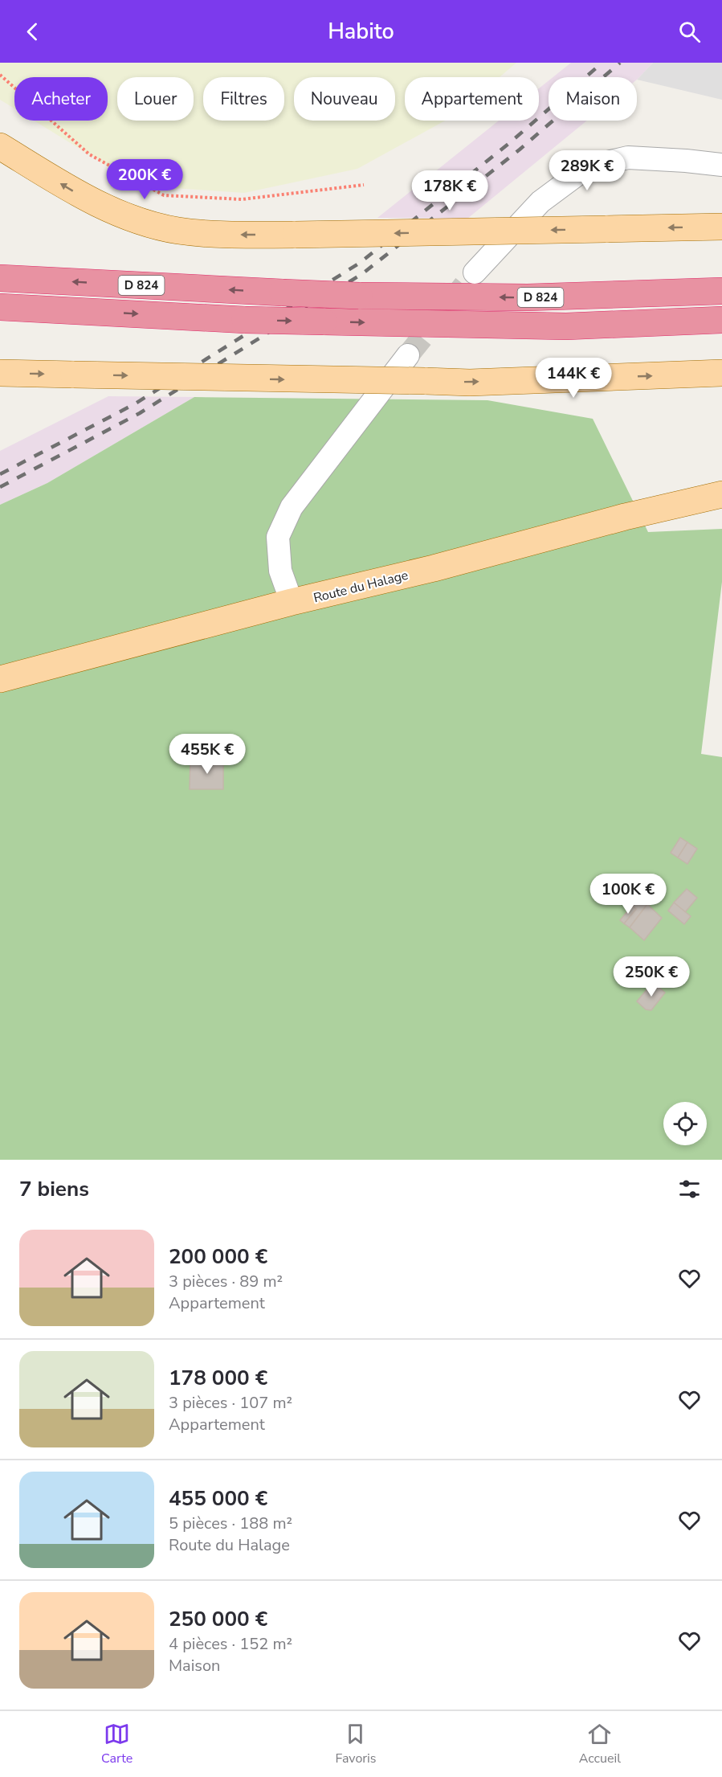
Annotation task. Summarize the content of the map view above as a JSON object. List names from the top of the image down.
{
  "streets": {
    "highway": ["D 824"],
    "main road": ["Route du Halage"]
  },
  "page": {
    "header": "Habito",
    "chip": [
      "Acheter",
      "Louer",
      "Filtres",
      "Nouveau",
      "Appartement",
      "Maison"
    ],
    "price": [
      "289K €",
      "200K €",
      "178K €",
      "144K €",
      "455K €",
      "100K €",
      "250K €"
    ],
    "heading": "7 biens",
    "list": [
      {
        "name": "200 000 €",
        "note": "3 pièces · 89 m² · Appartement"
      },
      {
        "name": "178 000 €",
        "note": "3 pièces · 107 m² · Appartement"
      },
      {
        "name": "455 000 €",
        "note": "5 pièces · 188 m² · Route du Halage"
      },
      {
        "name": "250 000 €",
        "note": "4 pièces · 152 m² · Maison"
      }
    ],
    "tabs": ["Carte", "Favoris", "Accueil"]
  }
}
